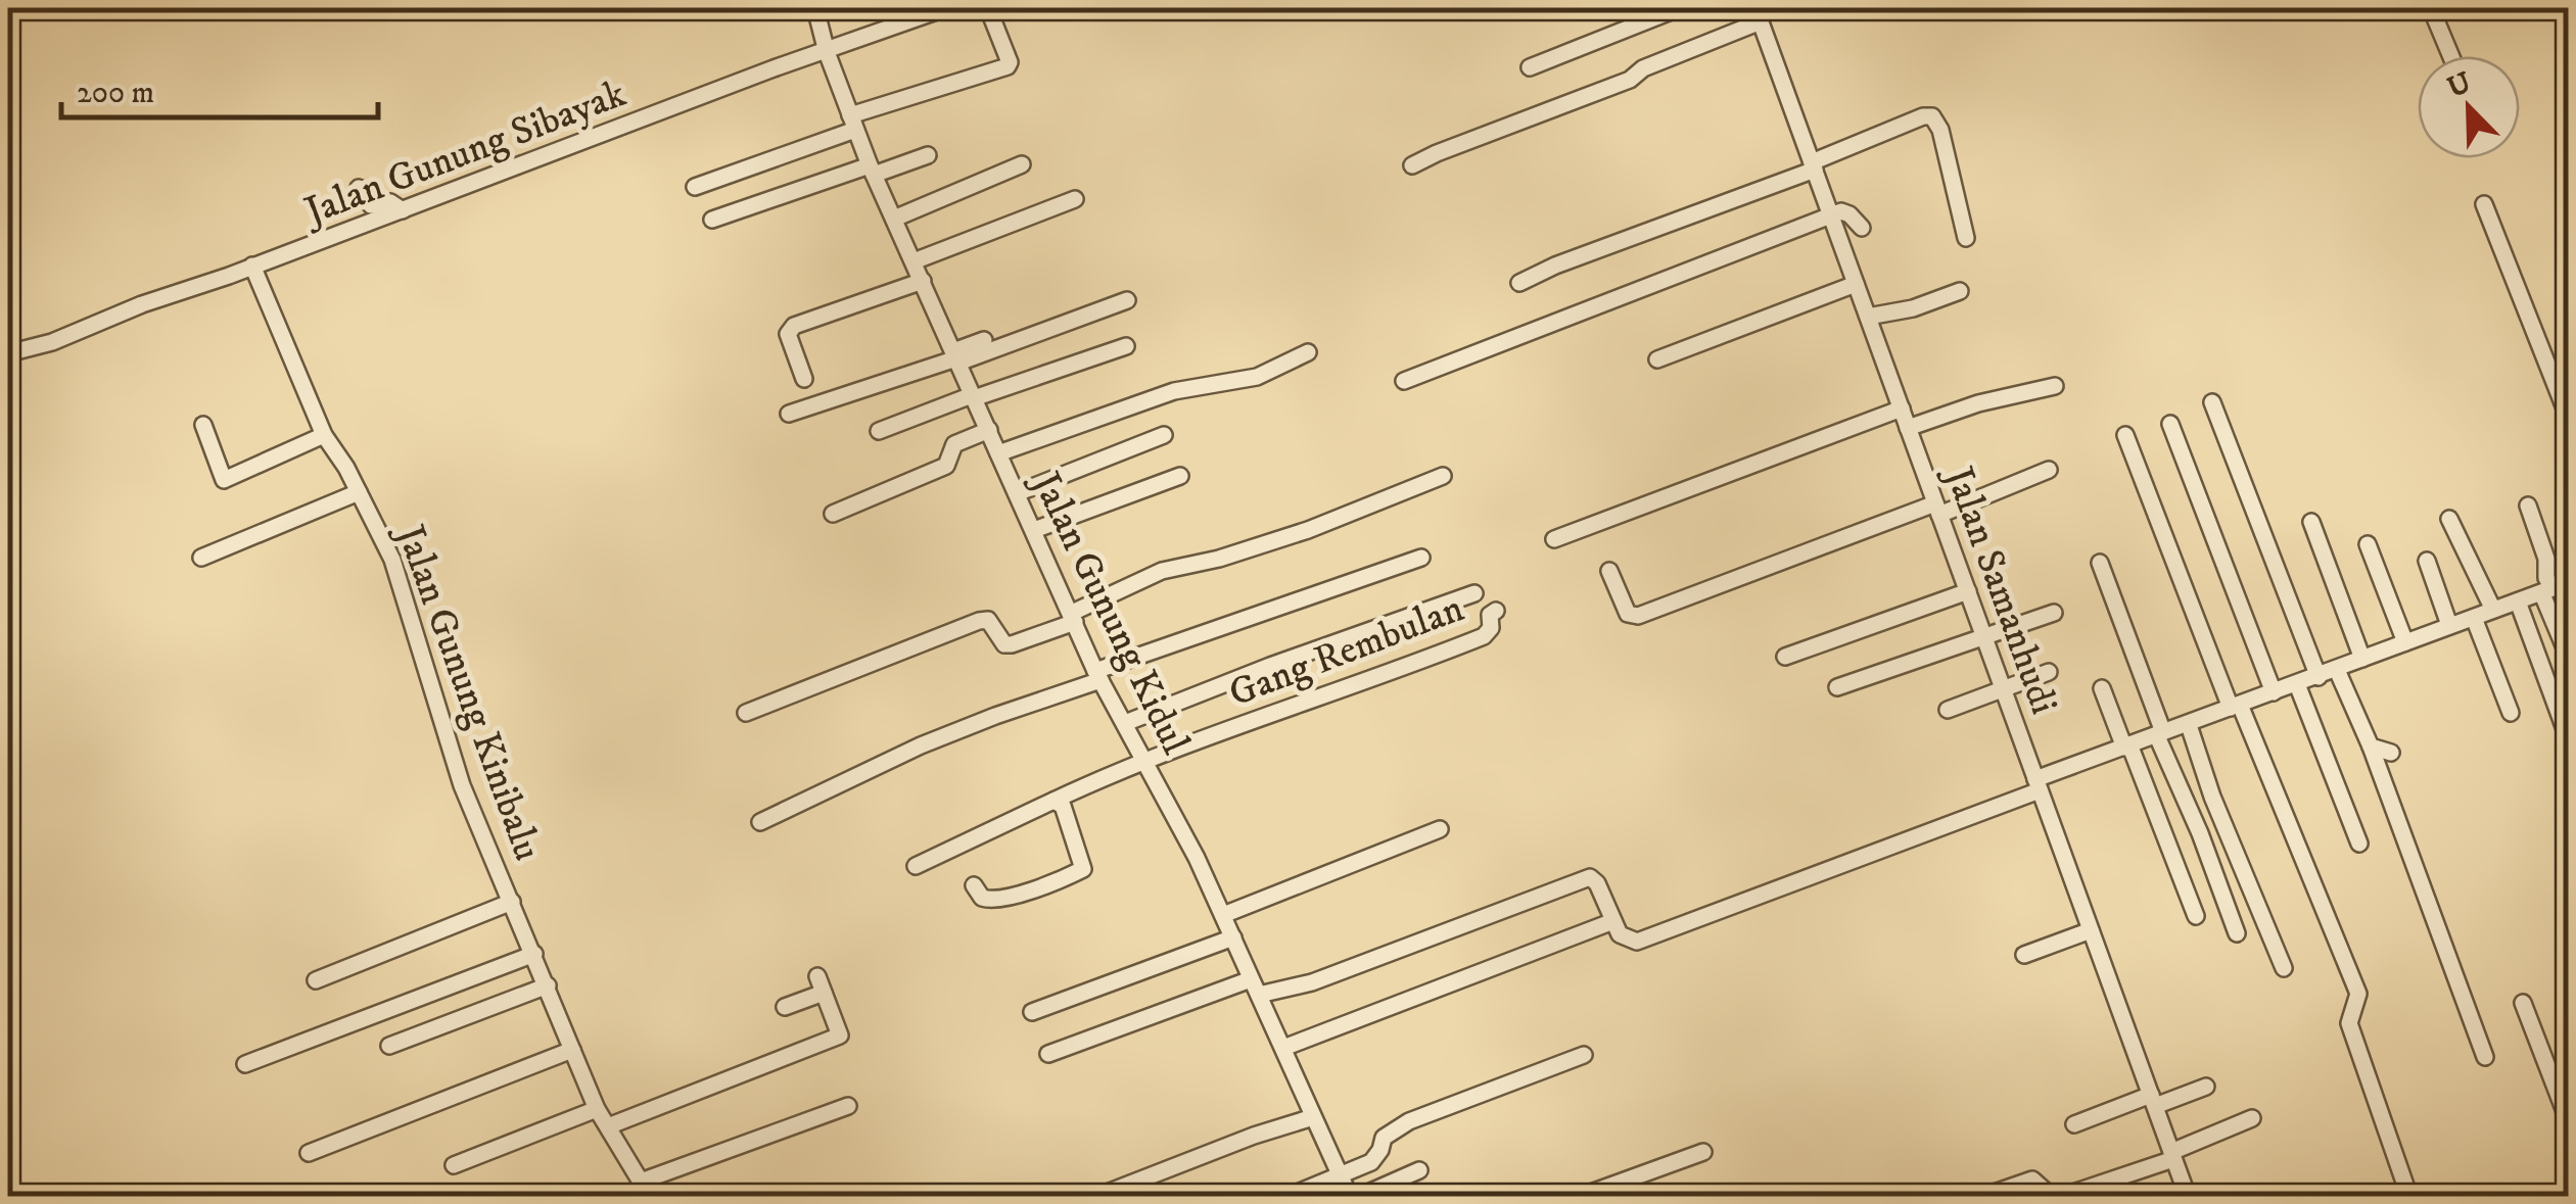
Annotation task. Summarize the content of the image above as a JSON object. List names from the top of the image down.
{
  "streets": {
    "street": [
      "Jalan Gunung Sibayak",
      "Jalan Samanhudi",
      "Jalan Gunung Kidul",
      "Gang Rembulan",
      "Jalan Gunung Kinibalu"
    ]
  },
  "crossings": [
    ["Jalan Gunung Sibayak", "Jalan Gunung Kidul"],
    ["Jalan Gunung Sibayak", "Jalan Gunung Kinibalu"],
    ["Jalan Gunung Kidul", "Gang Rembulan"]
  ],
  "scale_bar": "200 m",
  "north": "top left"
}
